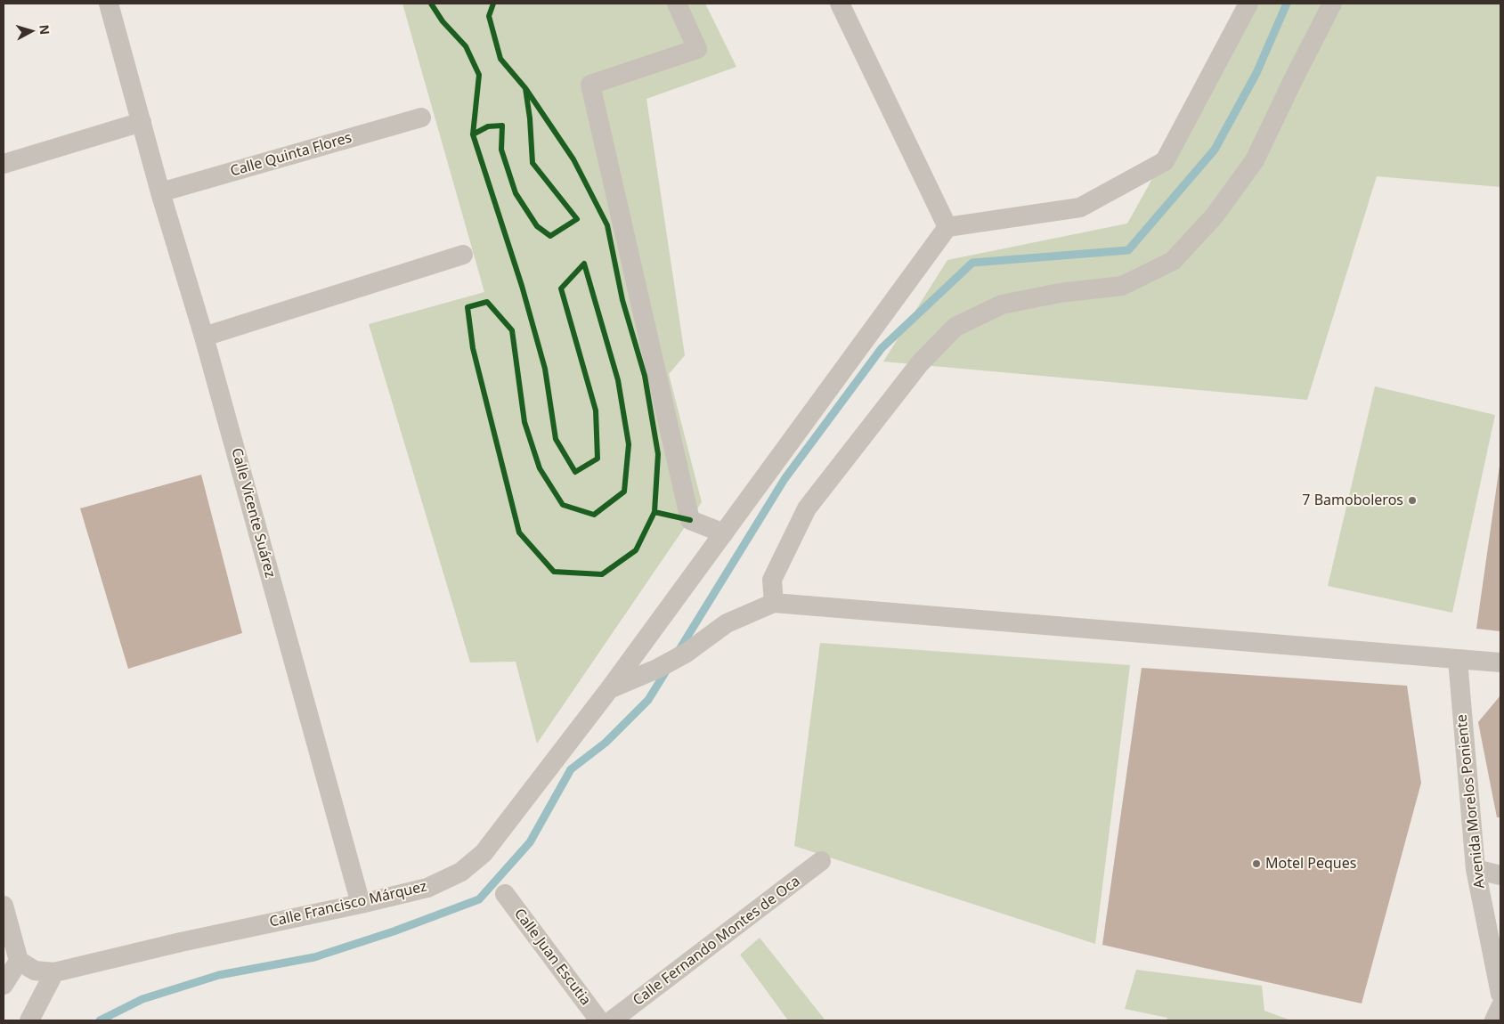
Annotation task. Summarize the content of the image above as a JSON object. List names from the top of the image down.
{
  "streets": {
    "street": [
      "Calle Quinta Flores",
      "Calle Vicente Suárez",
      "Avenida Morelos Poniente",
      "Calle Francisco Márquez",
      "Calle Fernando Montes de Oca",
      "Calle Juan Escutia"
    ]
  },
  "crossings": [
    ["Calle Quinta Flores", "Calle Vicente Suárez"],
    ["Calle Vicente Suárez", "Calle Francisco Márquez"]
  ],
  "places": ["7 Bamoboleros", "Motel Peques"],
  "north": "right"
}
